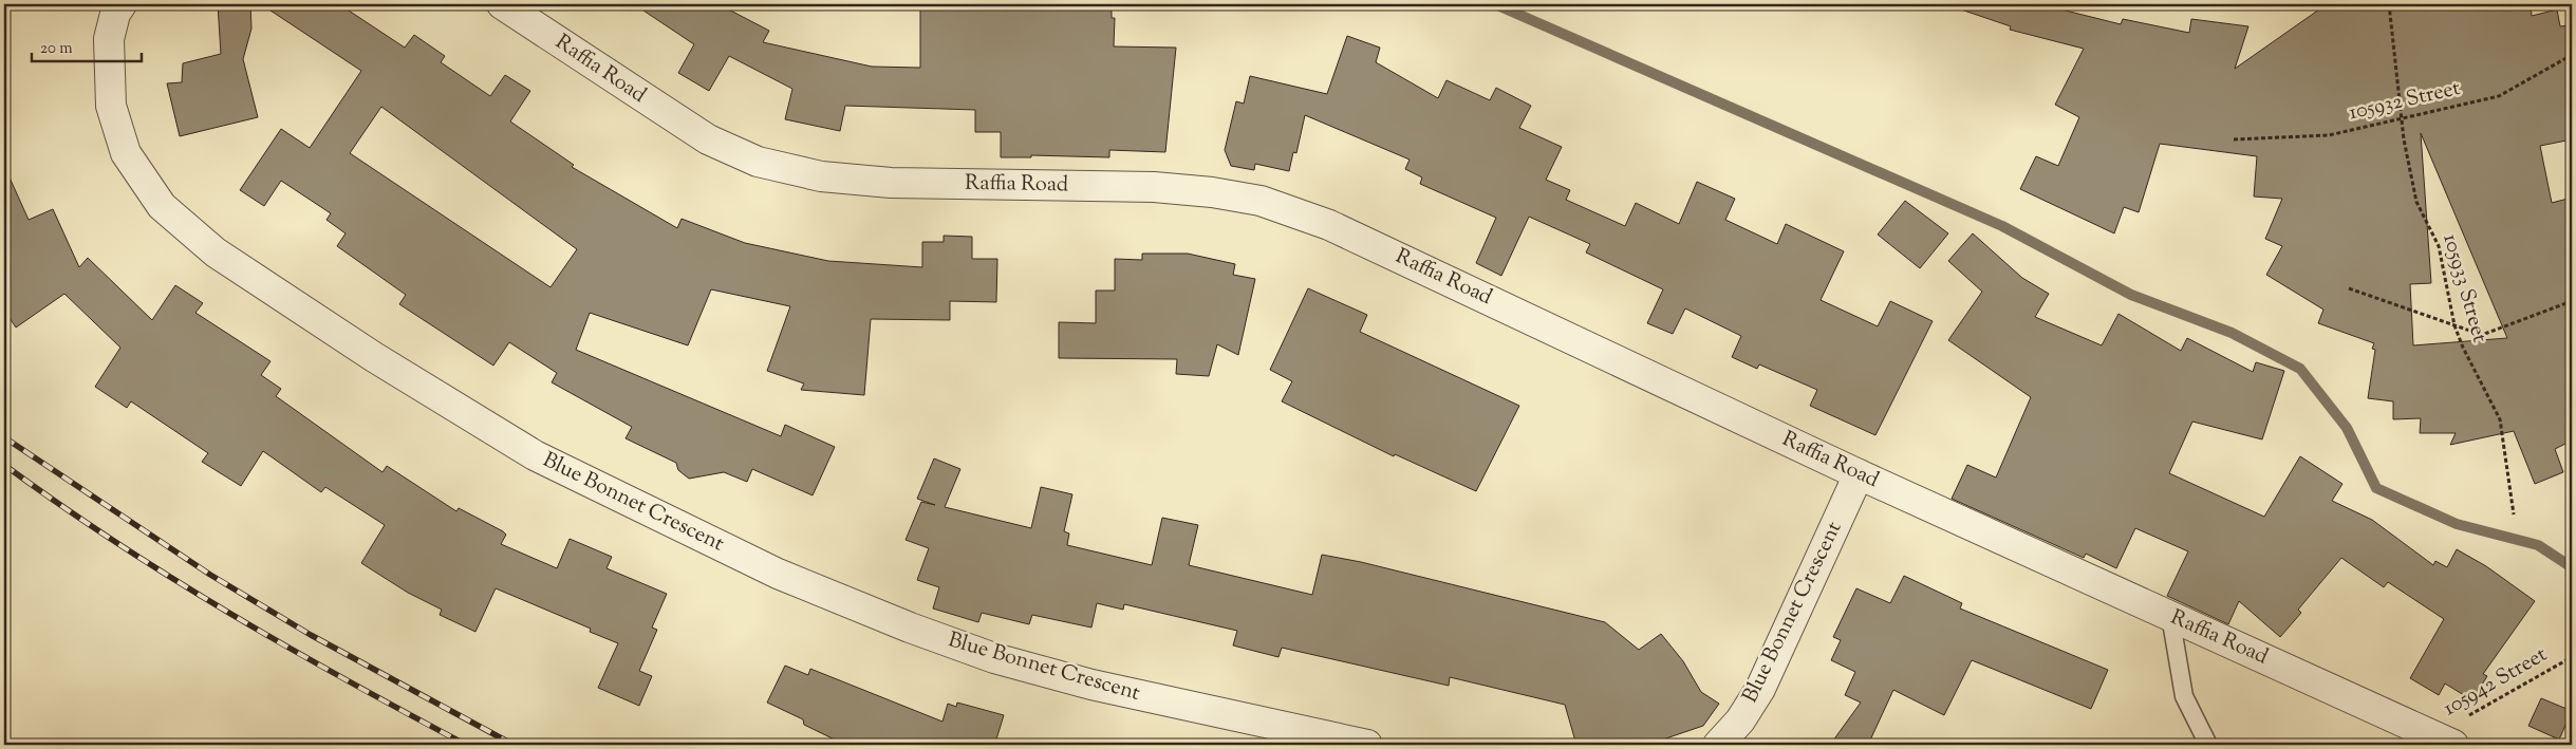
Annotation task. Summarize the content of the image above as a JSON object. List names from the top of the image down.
{
  "streets": {
    "street": ["Raffia Road", "Blue Bonnet Crescent"],
    "path": ["105932 Street", "105933 Street", "105942 Street"]
  },
  "crossings": [
    ["Raffia Road", "Blue Bonnet Crescent"],
    ["Raffia Road", "105942 Street"],
    ["105932 Street", "105933 Street"]
  ],
  "scale_bar": "20 m"
}
